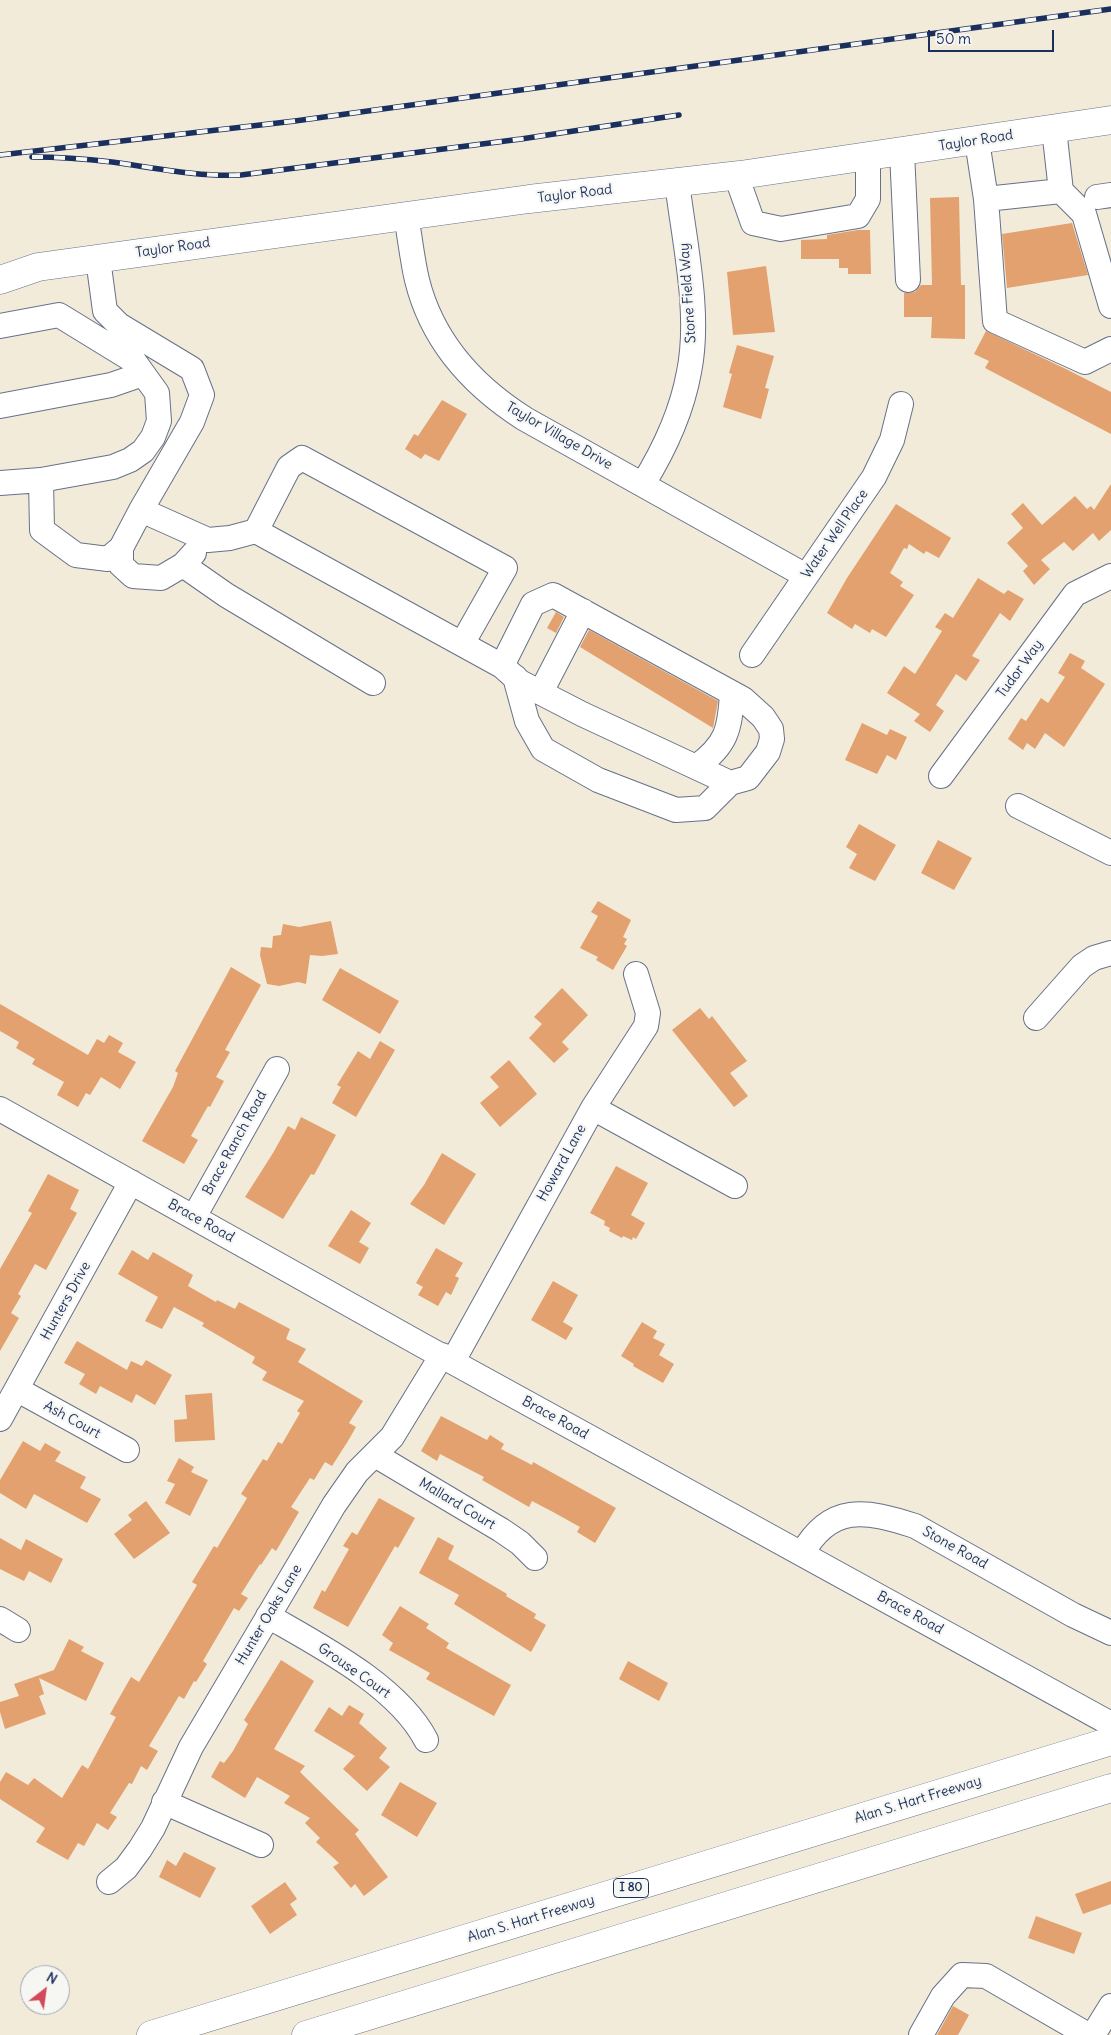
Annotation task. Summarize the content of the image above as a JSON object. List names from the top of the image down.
{
  "streets": {
    "main road": ["Taylor Road", "Alan S. Hart Freeway", "I 80"],
    "street": [
      "Stone Field Way",
      "Taylor Village Drive",
      "Water Well Place",
      "Tudor Way",
      "Brace Ranch Road",
      "Howard Lane",
      "Brace Road",
      "Hunters Drive",
      "Ash Court",
      "Mallard Court",
      "Stone Road",
      "Hunter Oaks Lane",
      "Grouse Court"
    ]
  },
  "crossings": [
    ["Taylor Road", "Stone Field Way"],
    ["Taylor Road", "Taylor Village Drive"],
    ["Stone Field Way", "Taylor Village Drive"],
    ["Taylor Village Drive", "Water Well Place"],
    ["Brace Ranch Road", "Brace Road"],
    ["Howard Lane", "Brace Road"],
    ["Howard Lane", "Hunter Oaks Lane"],
    ["Brace Road", "Hunters Drive"],
    ["Brace Road", "Stone Road"],
    ["Brace Road", "Hunter Oaks Lane"],
    ["Hunters Drive", "Ash Court"],
    ["Mallard Court", "Hunter Oaks Lane"],
    ["Hunter Oaks Lane", "Grouse Court"]
  ],
  "scale_bar": "50 m",
  "north": "top right"
}
